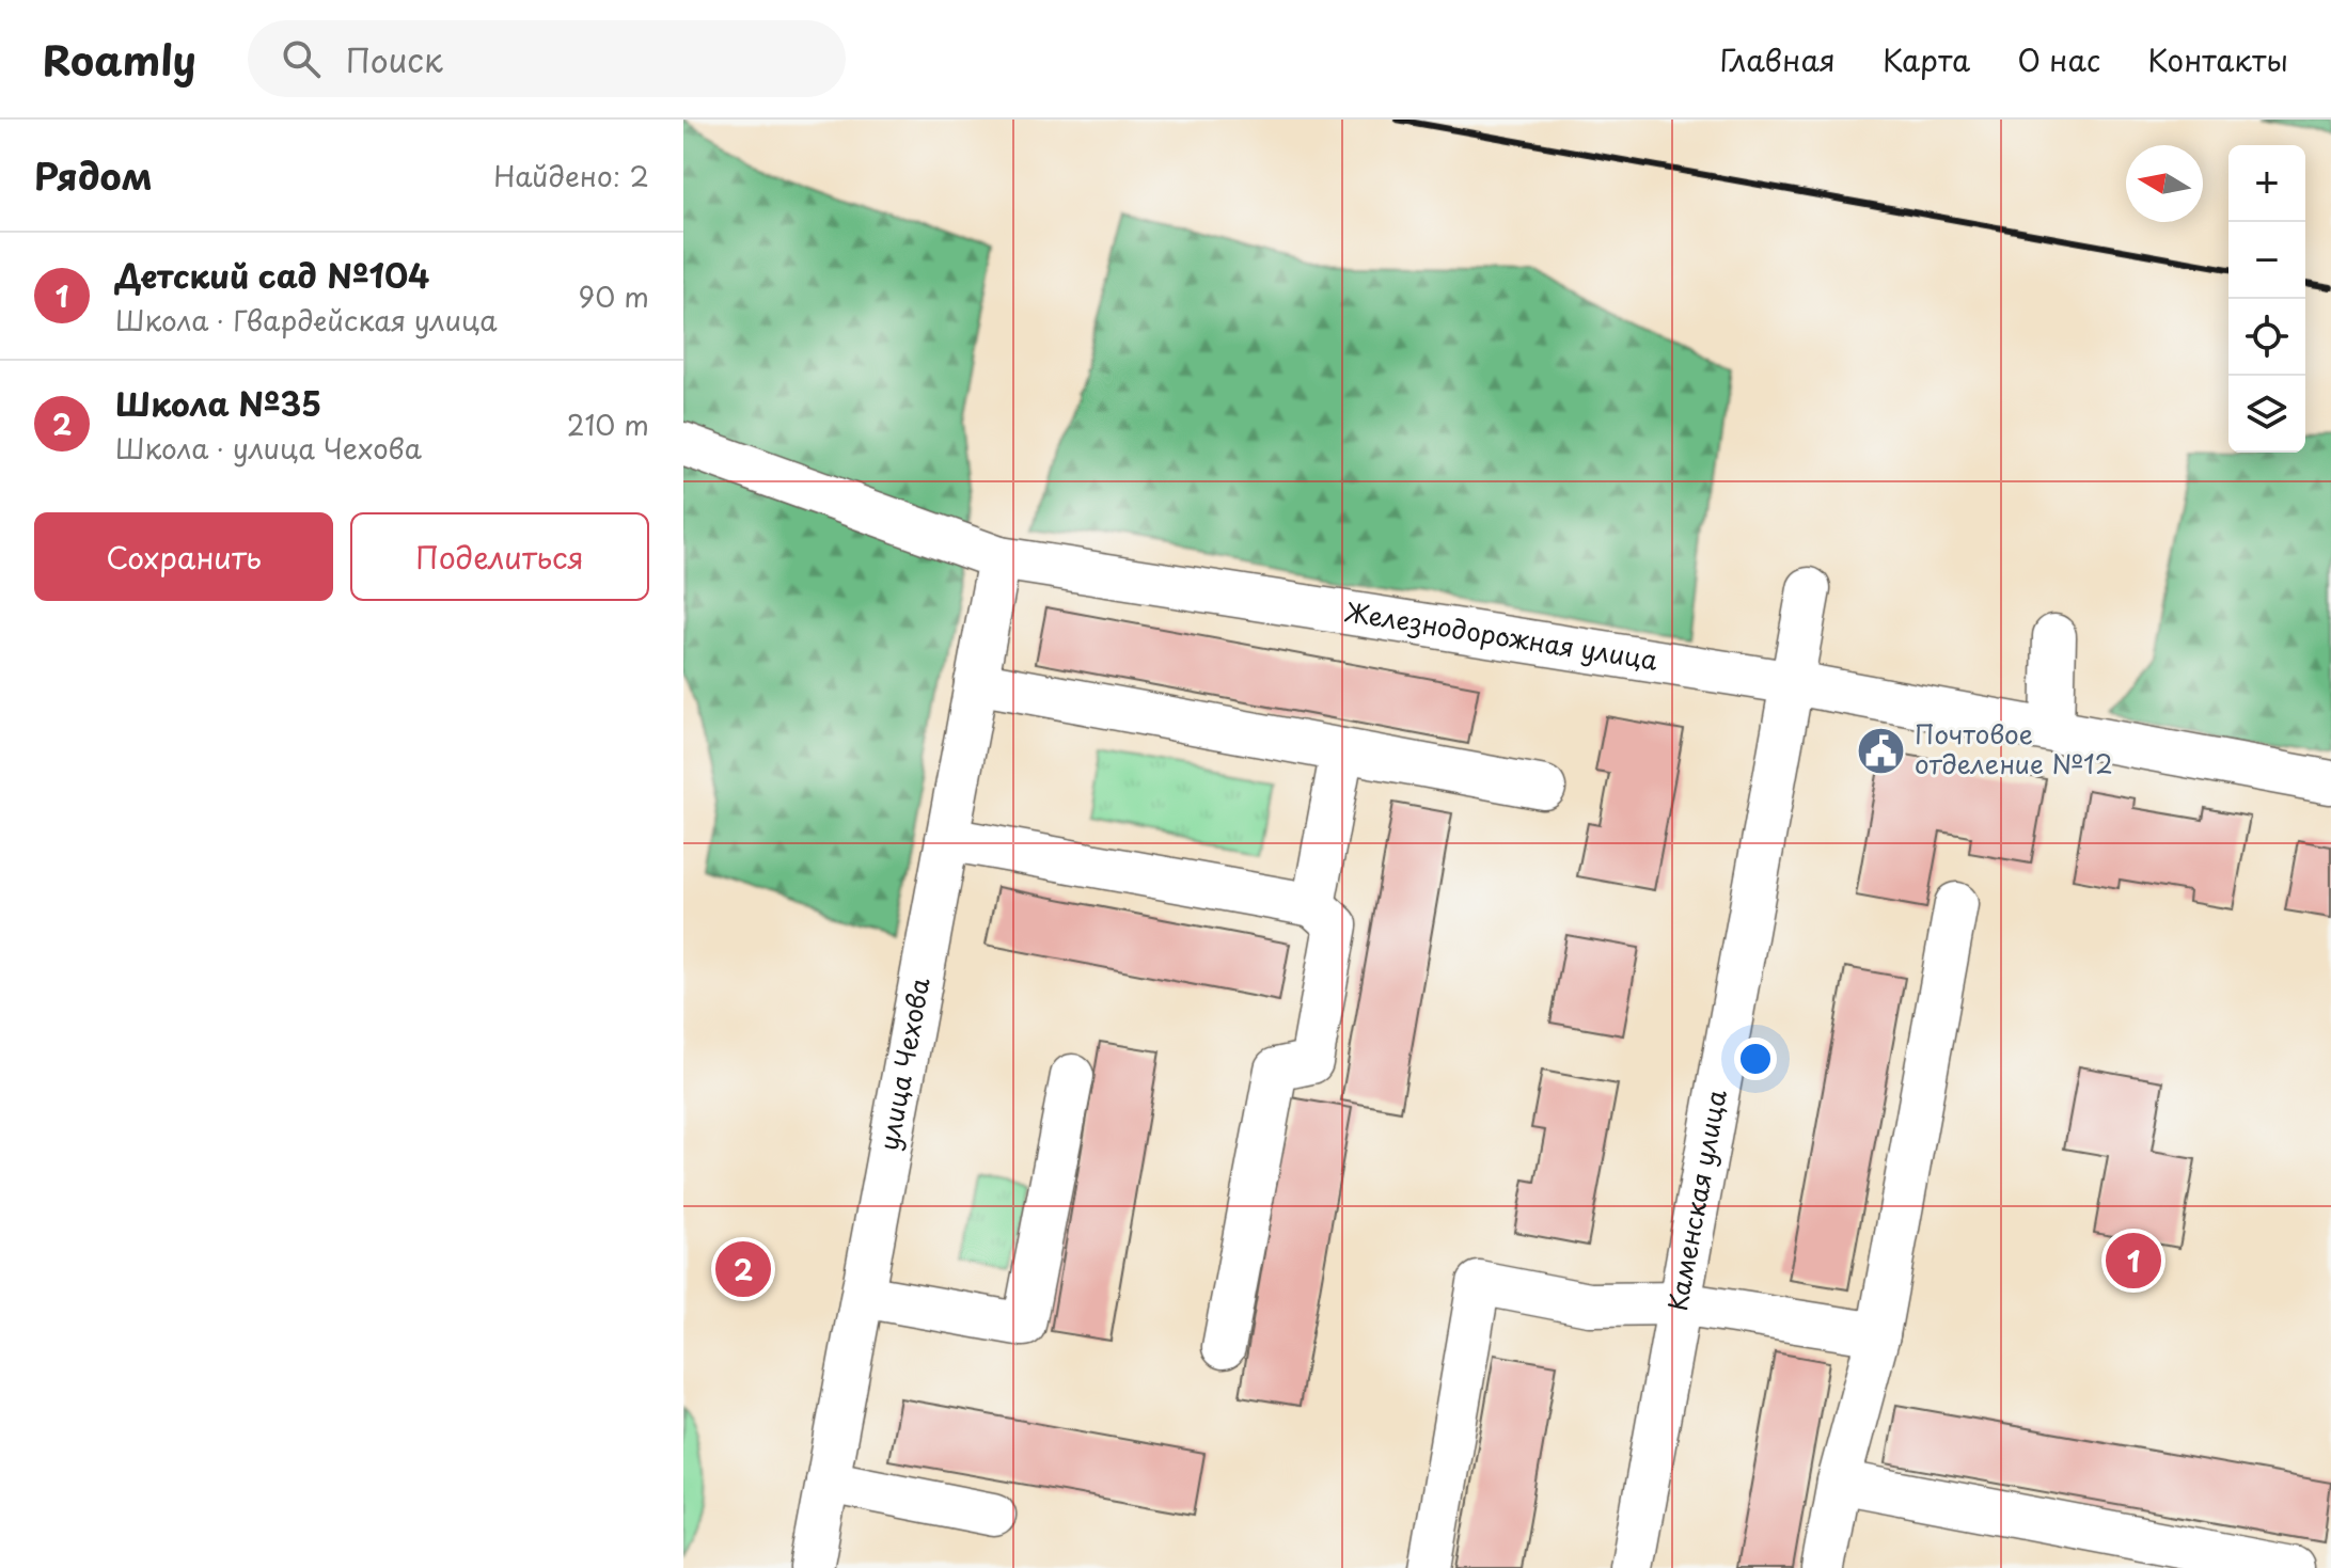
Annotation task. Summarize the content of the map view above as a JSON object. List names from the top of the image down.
{
  "streets": {
    "street": ["Железнодорожная улица", "улица Чехова", "Каменская улица"]
  },
  "crossings": [
    ["Железнодорожная улица", "улица Чехова"],
    ["Железнодорожная улица", "Каменская улица"]
  ],
  "places": {
    "public building": ["Почтовое отделение №12"]
  },
  "north": "left",
  "page": {
    "header": "Roamly",
    "search": "Поиск",
    "nav": [
      "Главная",
      "Карта",
      "О нас",
      "Контакты"
    ],
    "heading": ["Рядом", "Найдено: 2"],
    "map_buttons": ["+", "−"],
    "list": [
      {
        "mark": "1",
        "name": "Детский сад №104",
        "note": "Школа · Гвардейская улица",
        "value": "90 m"
      },
      {
        "mark": "2",
        "name": "Школа №35",
        "note": "Школа · улица Чехова",
        "value": "210 m"
      }
    ],
    "buttons": ["Сохранить", "Поделиться"],
    "pins": ["1", "2"]
  }
}
